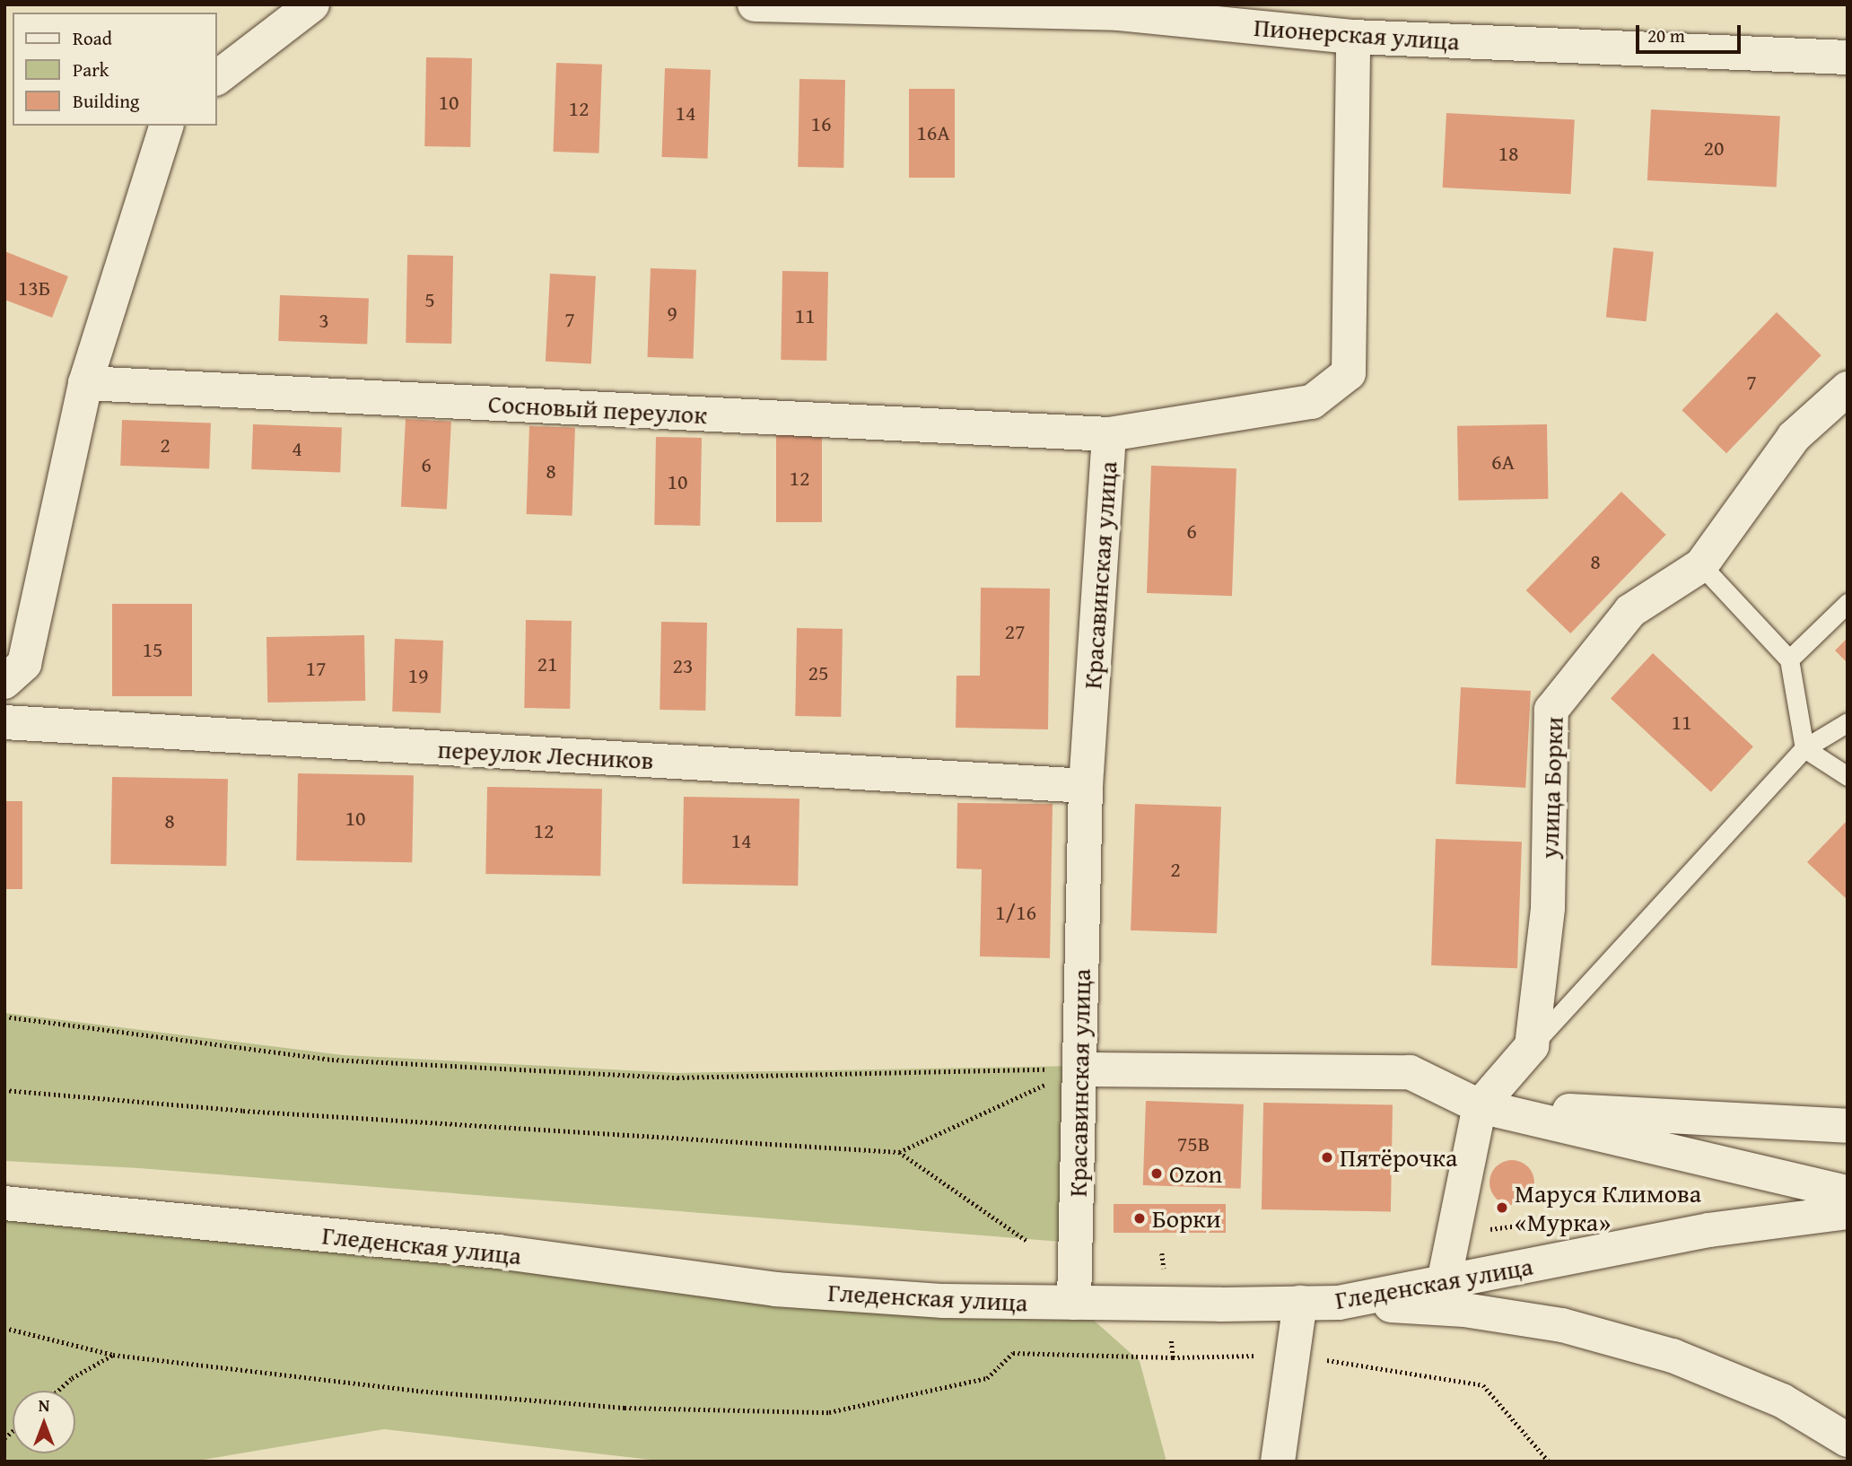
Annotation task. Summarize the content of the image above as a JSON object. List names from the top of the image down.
{
  "streets": {
    "street": [
      "Пионерская улица",
      "Сосновый переулок",
      "Красавинская улица",
      "переулок Лесников",
      "улица Борки",
      "Гледенская улица"
    ]
  },
  "crossings": [
    ["Пионерская улица", "Красавинская улица"],
    ["Сосновый переулок", "Красавинская улица"],
    ["Красавинская улица", "переулок Лесников"],
    ["Красавинская улица", "Гледенская улица"]
  ],
  "places": [
    "Пятёрочка",
    "Ozon",
    "Маруся Климова «Мурка»",
    "Борки"
  ],
  "house_numbers": [
    "10",
    "12",
    "14",
    "16",
    "16А",
    "20",
    "18",
    "13Б",
    "5",
    "9",
    "11",
    "7",
    "3",
    "7",
    "2",
    "4",
    "6А",
    "6",
    "8",
    "12",
    "10",
    "6",
    "8",
    "27",
    "15",
    "21",
    "23",
    "17",
    "25",
    "19",
    "11",
    "10",
    "8",
    "12",
    "14",
    "2",
    "1/16",
    "75В"
  ],
  "legend": ["Road", "Park", "Building"],
  "scale_bar": "20 m",
  "north": "top"
}
